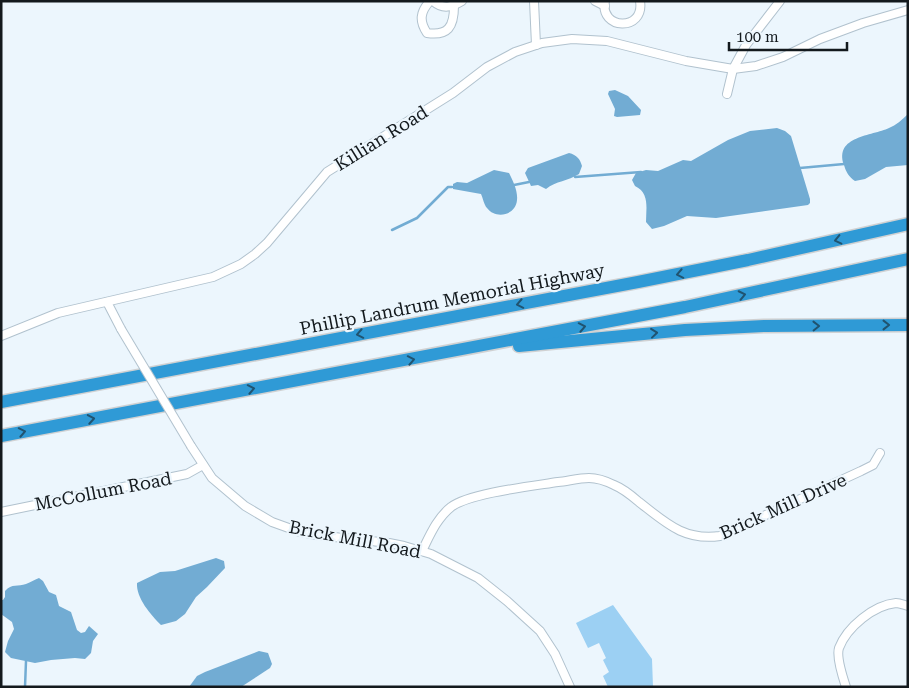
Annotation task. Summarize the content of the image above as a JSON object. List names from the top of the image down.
{
  "streets": {
    "highway": ["Phillip Landrum Memorial Highway"],
    "street": [
      "Killian Road",
      "McCollum Road",
      "Brick Mill Drive",
      "Brick Mill Road"
    ]
  },
  "crossings": [
    ["Killian Road", "Brick Mill Road"],
    ["McCollum Road", "Brick Mill Road"],
    ["Brick Mill Drive", "Brick Mill Road"]
  ],
  "scale_bar": "100 m"
}
